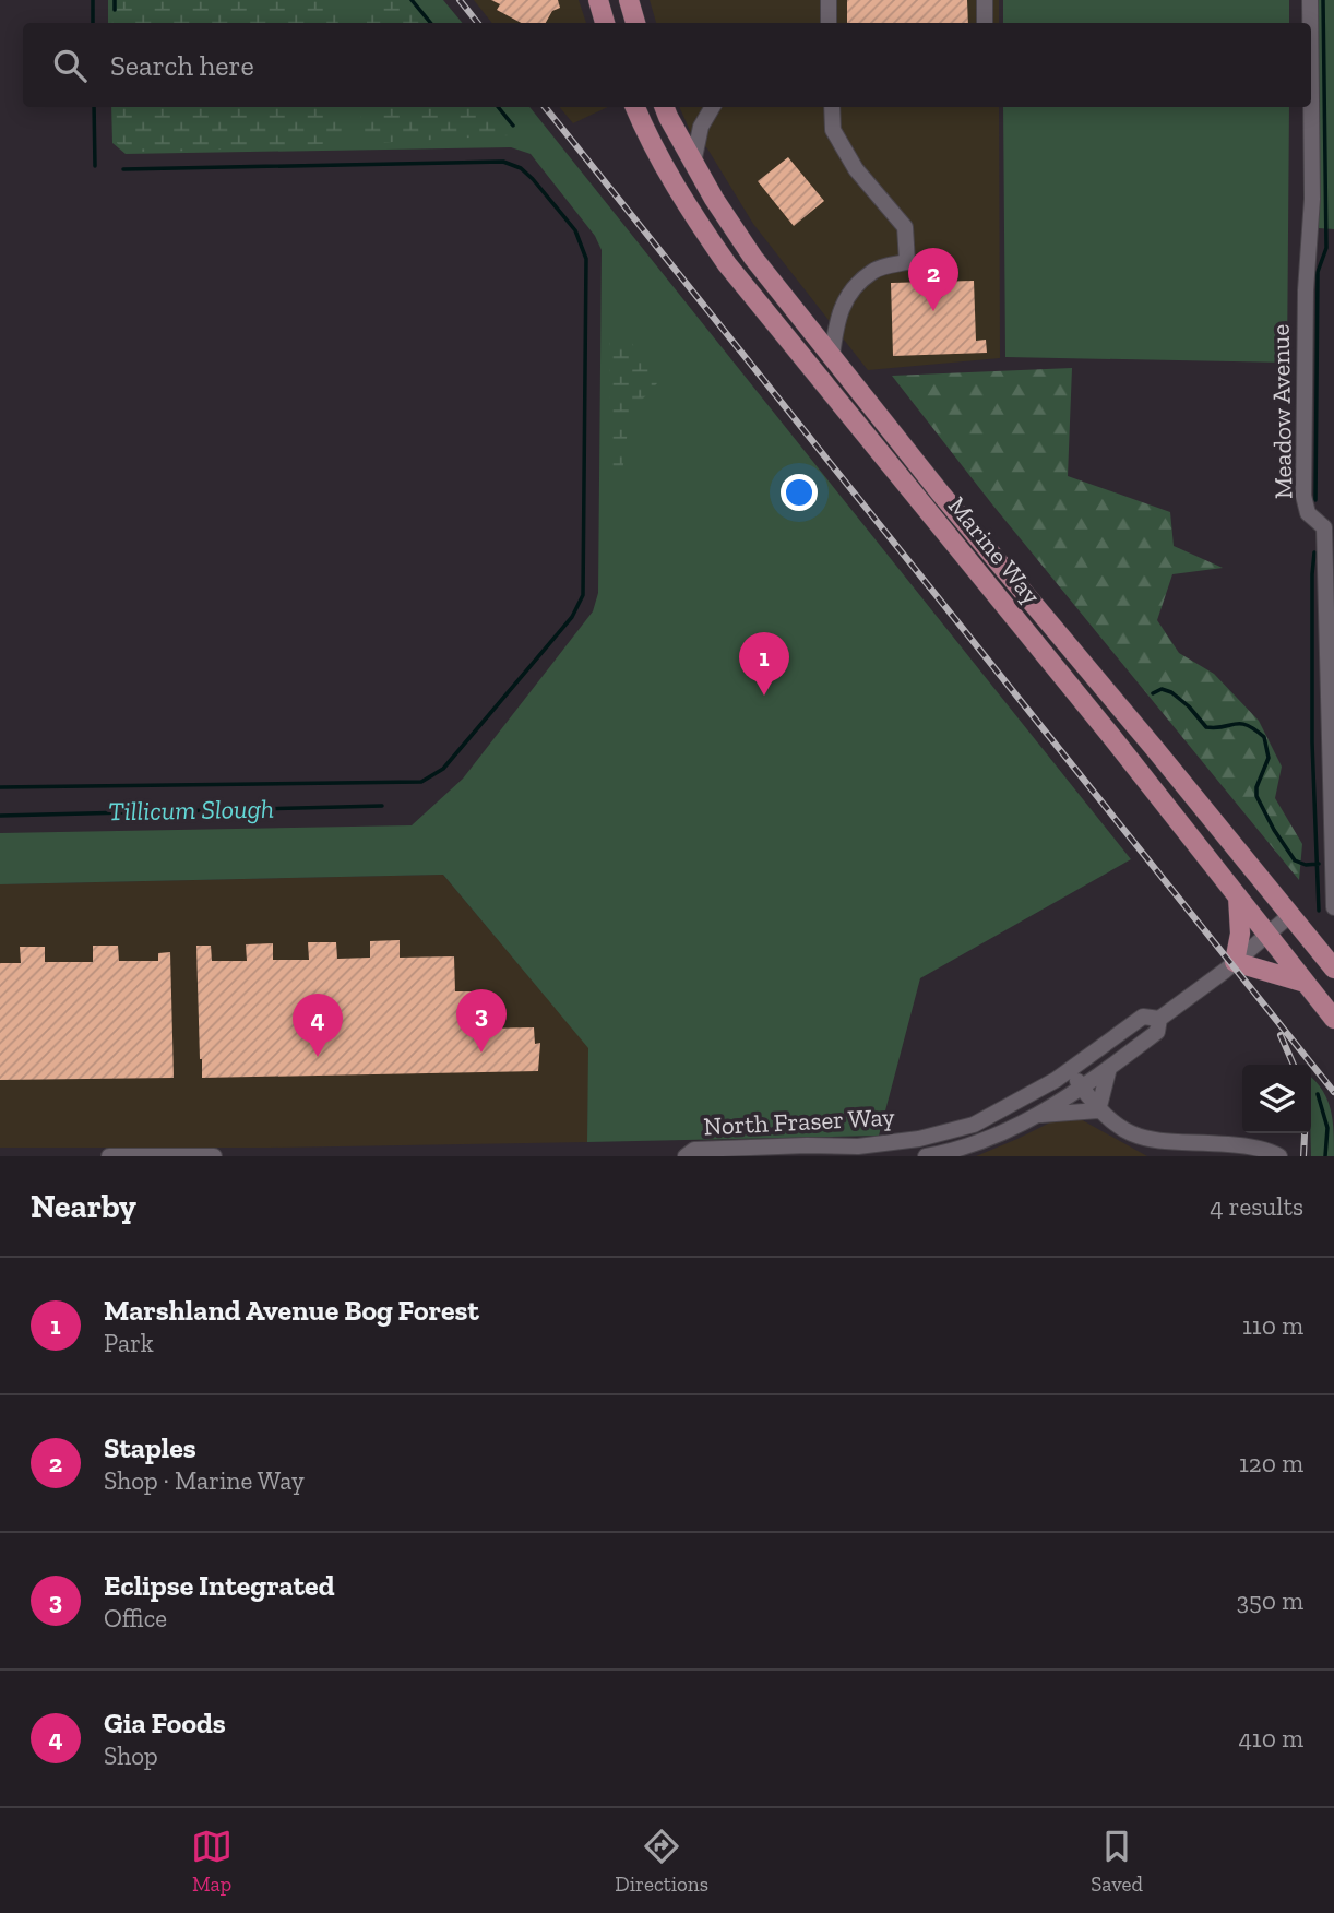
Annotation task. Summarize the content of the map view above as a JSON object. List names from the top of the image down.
{
  "streets": {
    "main road": ["Marine Way"],
    "street": ["Meadow Avenue", "North Fraser Way"]
  },
  "crossings": [
    ["Marine Way", "North Fraser Way"]
  ],
  "water": ["Tillicum Slough"],
  "page": {
    "search": "Search here",
    "pins": [
      "2",
      "1",
      "3",
      "4"
    ],
    "heading": ["Nearby", "4 results"],
    "list": [
      {
        "mark": "1",
        "name": "Marshland Avenue Bog Forest",
        "note": "Park",
        "value": "110 m"
      },
      {
        "mark": "2",
        "name": "Staples",
        "note": "Shop · Marine Way",
        "value": "120 m"
      },
      {
        "mark": "3",
        "name": "Eclipse Integrated",
        "note": "Office",
        "value": "350 m"
      },
      {
        "mark": "4",
        "name": "Gia Foods",
        "note": "Shop",
        "value": "410 m"
      }
    ],
    "nav": ["Map", "Directions", "Saved"]
  }
}
